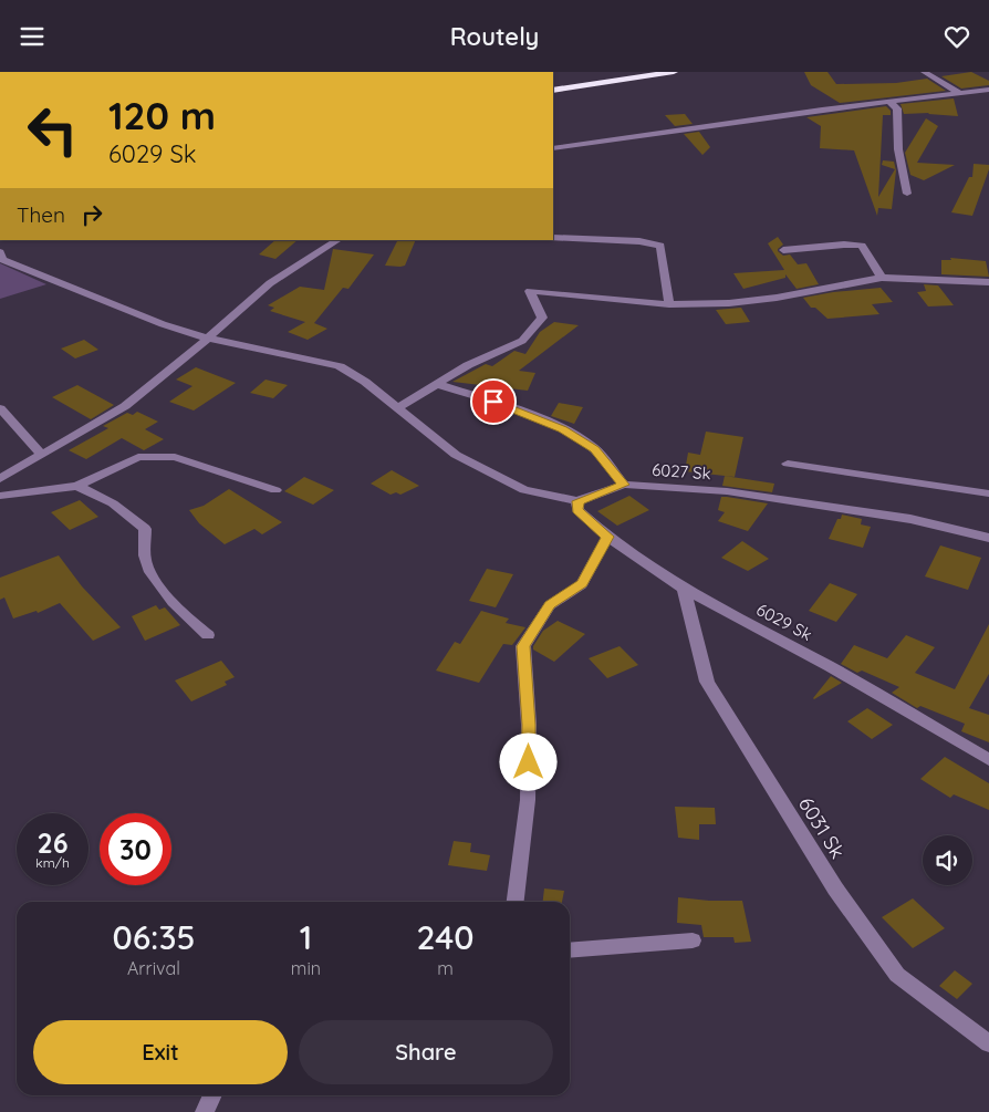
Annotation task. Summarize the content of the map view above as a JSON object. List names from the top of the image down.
{
  "streets": {
    "street": ["6027 Sk", "6029 Sk", "6031 Sk"]
  },
  "crossings": [
    ["6027 Sk", "6029 Sk"],
    ["6029 Sk", "6031 Sk"]
  ],
  "page": {
    "header": "Routely",
    "turn": ["120 m", "6029 Sk"],
    "then": "Then",
    "speed": "26 km/h",
    "limit": "30",
    "eta": [
      "06:35",
      "Arrival",
      "1",
      "min",
      "240",
      "m"
    ],
    "buttons": ["Exit", "Share"]
  }
}
